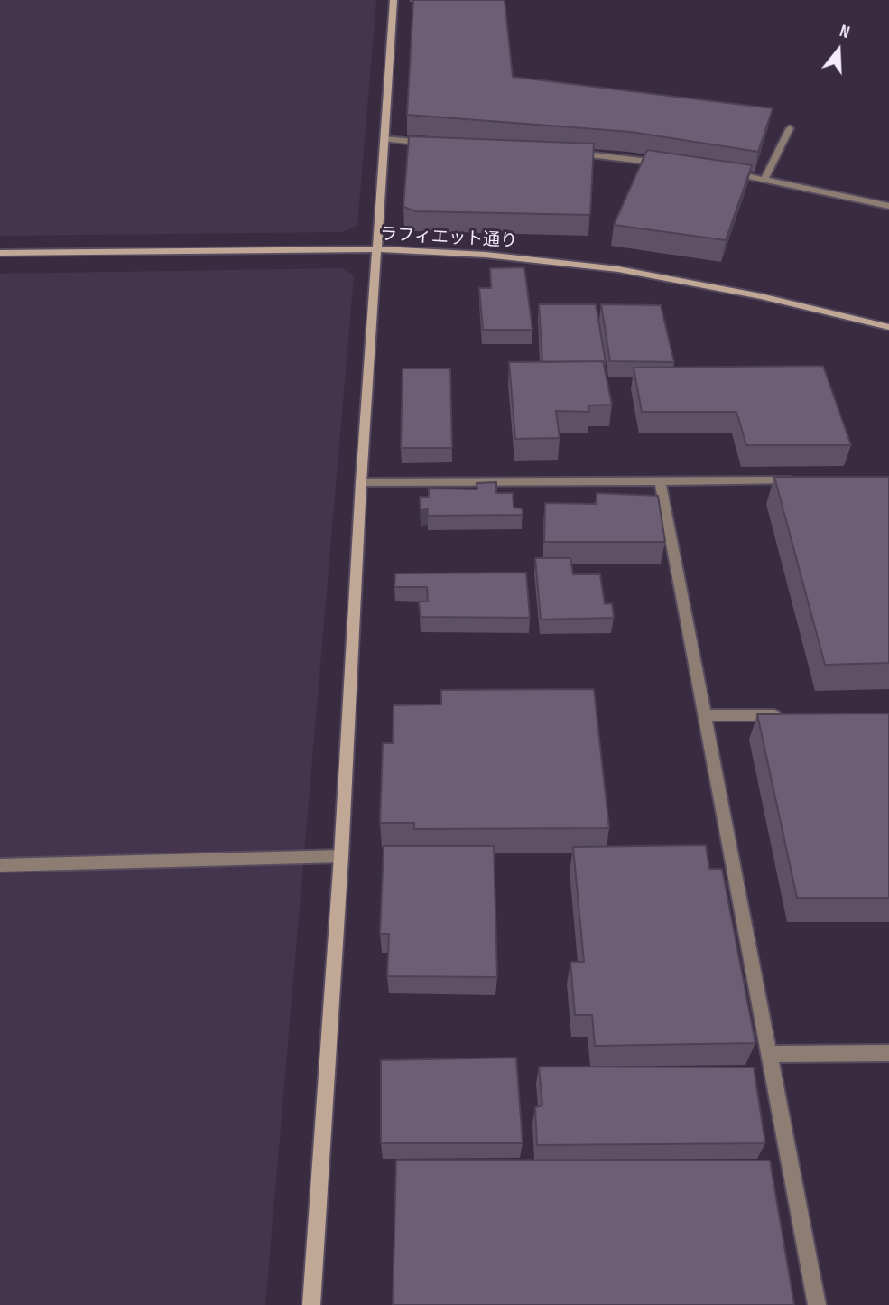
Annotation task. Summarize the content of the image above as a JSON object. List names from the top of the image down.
{
  "streets": {
    "street": ["ラフィエット通り"]
  },
  "north": "top"
}
